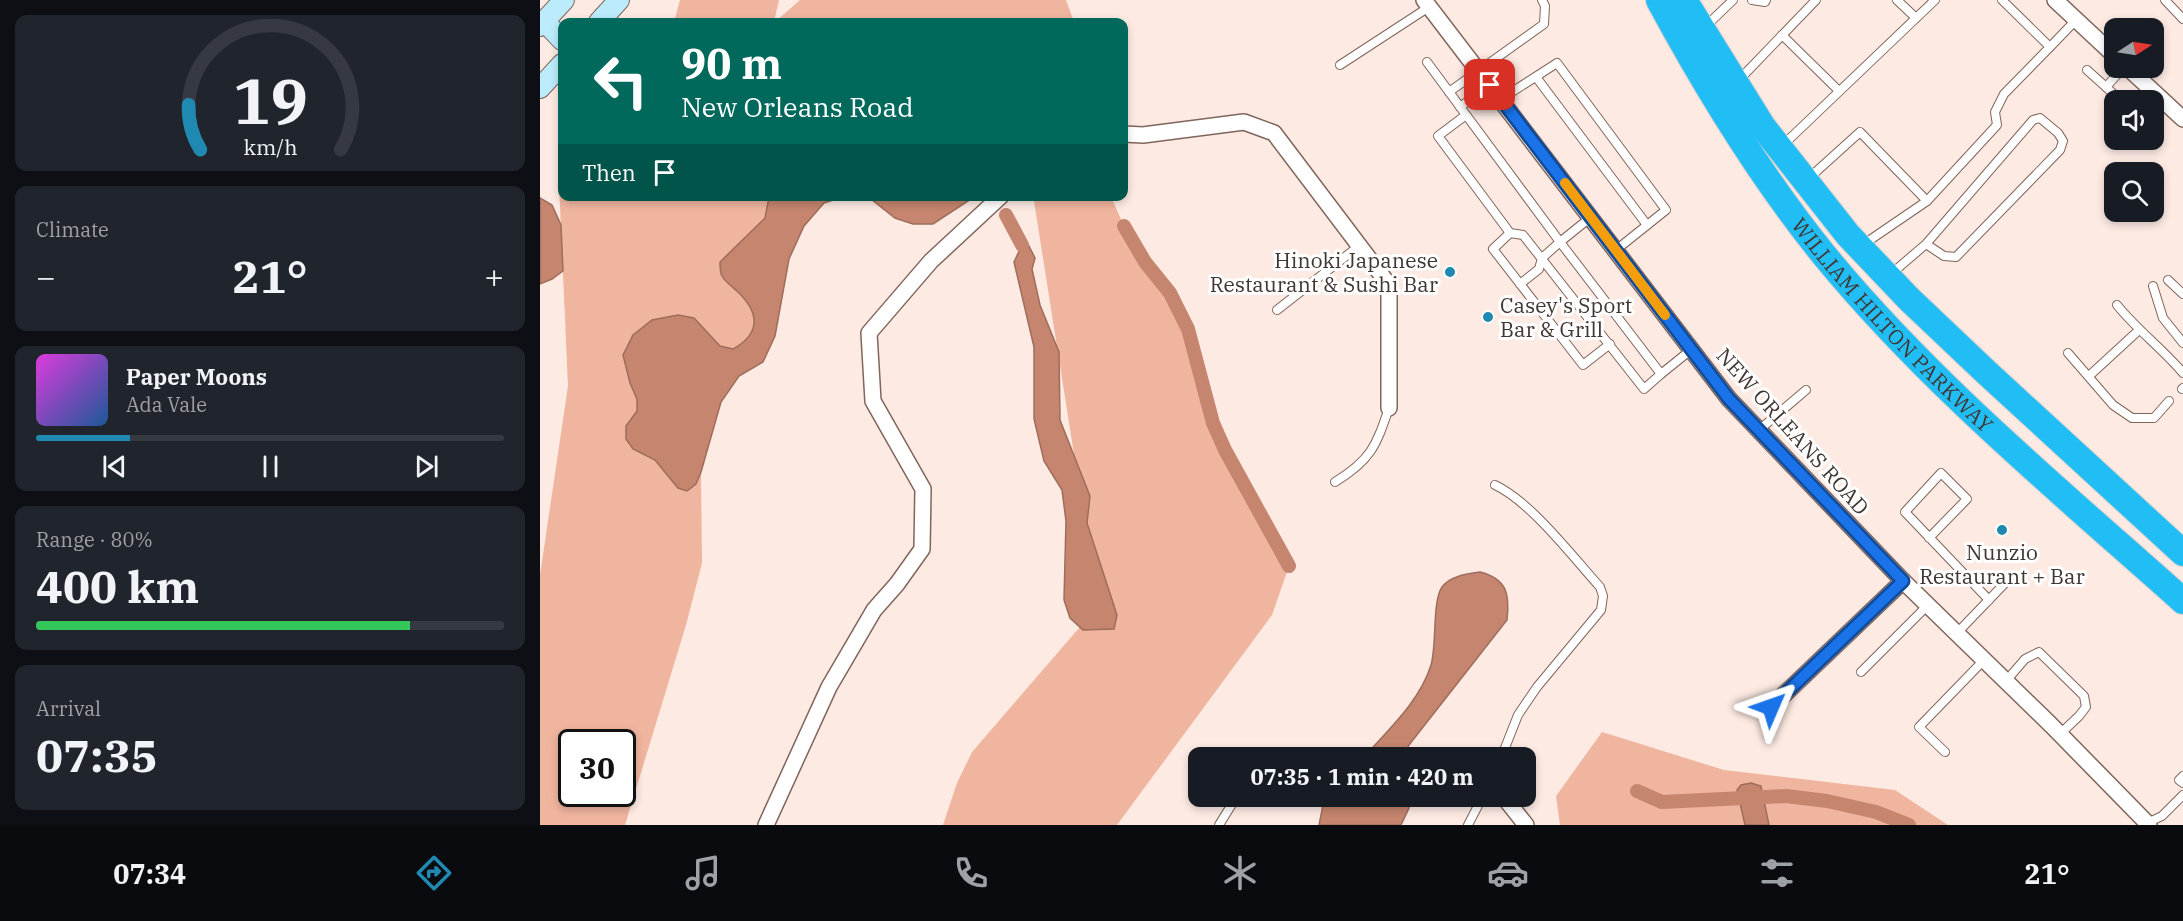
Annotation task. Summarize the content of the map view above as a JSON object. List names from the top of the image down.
{
  "streets": {
    "highway": ["WILLIAM HILTON PARKWAY"],
    "street": ["NEW ORLEANS ROAD"]
  },
  "places": ["Hinoki Japanese Restaurant & Sushi Bar", "Casey's Sport Bar & Grill", "Nunzio Restaurant + Bar"],
  "north": "right",
  "page": {
    "turn": ["90 m", "New Orleans Road"],
    "then": "Then",
    "tile": [
      "Climate",
      ["Range · 80%", "400 km"],
      ["Arrival", "07:35"]
    ],
    "heat": ["−", "21°", "+"],
    "song": ["Paper Moons", "Ada Vale"],
    "limit": "30",
    "trip": "07:35 · 1 min · 420 m",
    "tabs": ["07:34", "21°"],
    "gauge": ["19", "km/h"]
  }
}
